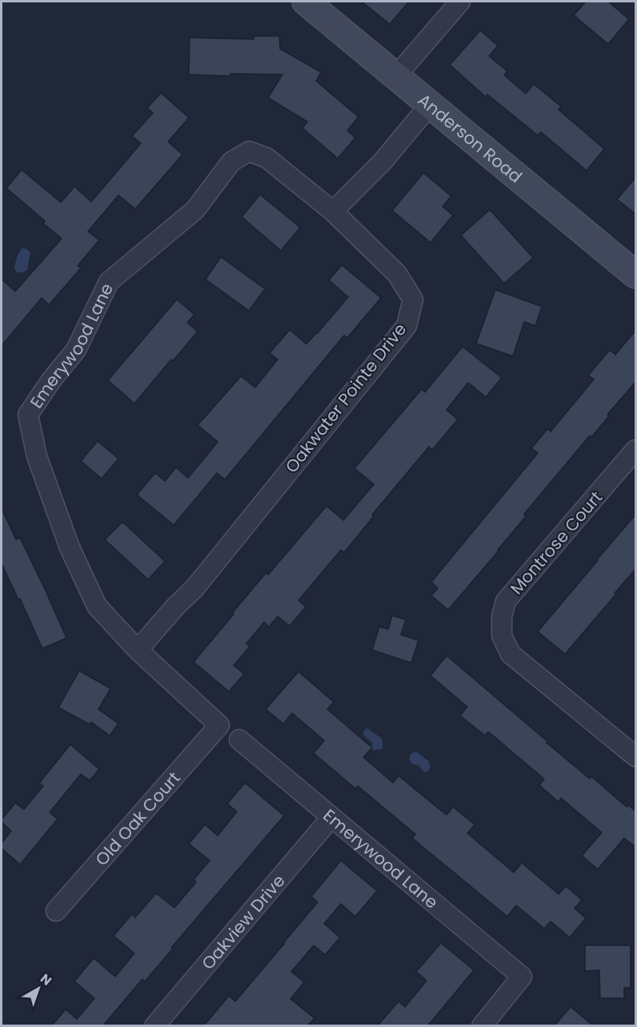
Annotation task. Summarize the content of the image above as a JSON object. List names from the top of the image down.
{
  "streets": {
    "street": [
      "Anderson Road",
      "Emerywood Lane",
      "Oakwater Pointe Drive",
      "Montrose Court",
      "Old Oak Court",
      "Oakview Drive"
    ]
  },
  "crossings": [
    ["Emerywood Lane", "Oakwater Pointe Drive"],
    ["Emerywood Lane", "Old Oak Court"],
    ["Emerywood Lane", "Oakview Drive"]
  ],
  "north": "top right"
}
